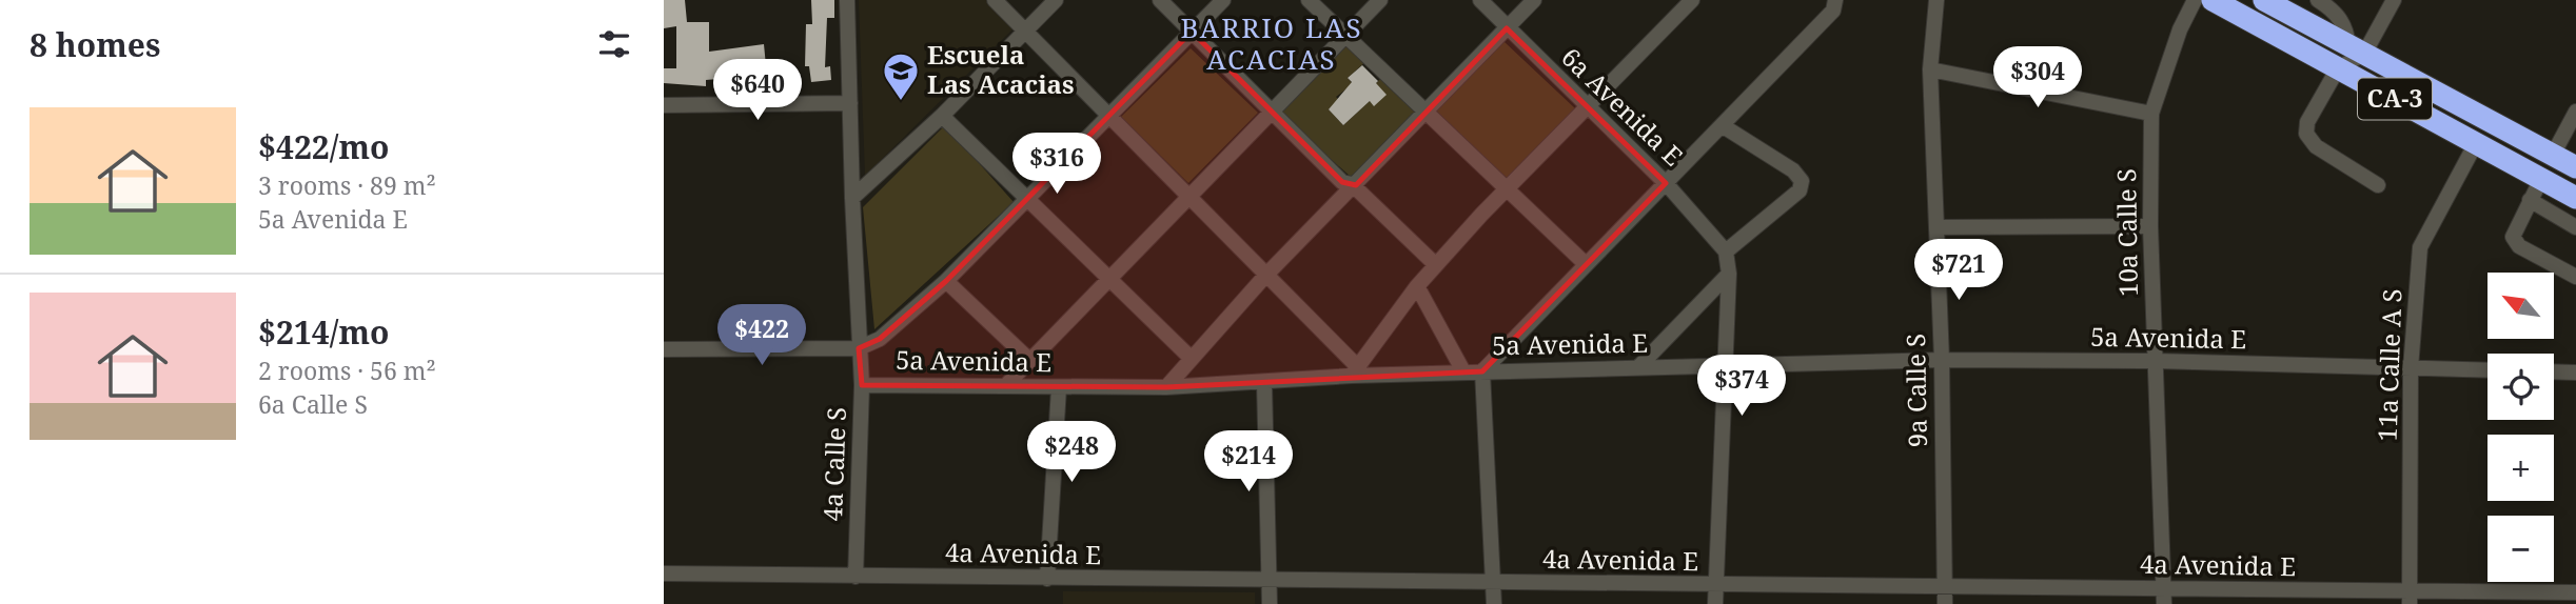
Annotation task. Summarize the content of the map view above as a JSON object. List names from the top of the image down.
{
  "streets": {
    "highway": ["CA-3"],
    "street": [
      "6a Avenida E",
      "10a Calle S",
      "5a Avenida E",
      "11a Calle A S",
      "9a Calle S",
      "4a Calle S",
      "4a Avenida E"
    ]
  },
  "crossings": [
    ["CA-3", "11a Calle A S"],
    ["10a Calle S", "5a Avenida E"],
    ["10a Calle S", "4a Avenida E"],
    ["5a Avenida E", "11a Calle A S"],
    ["5a Avenida E", "9a Calle S"],
    ["5a Avenida E", "4a Calle S"],
    ["11a Calle A S", "4a Avenida E"],
    ["9a Calle S", "4a Avenida E"],
    ["4a Calle S", "4a Avenida E"]
  ],
  "districts": ["BARRIO LAS ACACIAS"],
  "places": {
    "school or university": ["Escuela Las Acacias"]
  },
  "north": "top left",
  "page": {
    "heading": "8 homes",
    "price": [
      "$304",
      "$640",
      "$316",
      "$721",
      "$422",
      "$374",
      "$248",
      "$214"
    ],
    "list": [
      {
        "name": "$422/mo",
        "note": "3 rooms · 89 m² · 5a Avenida E"
      },
      {
        "name": "$214/mo",
        "note": "2 rooms · 56 m² · 6a Calle S"
      }
    ],
    "map_buttons": ["+", "−"]
  }
}
